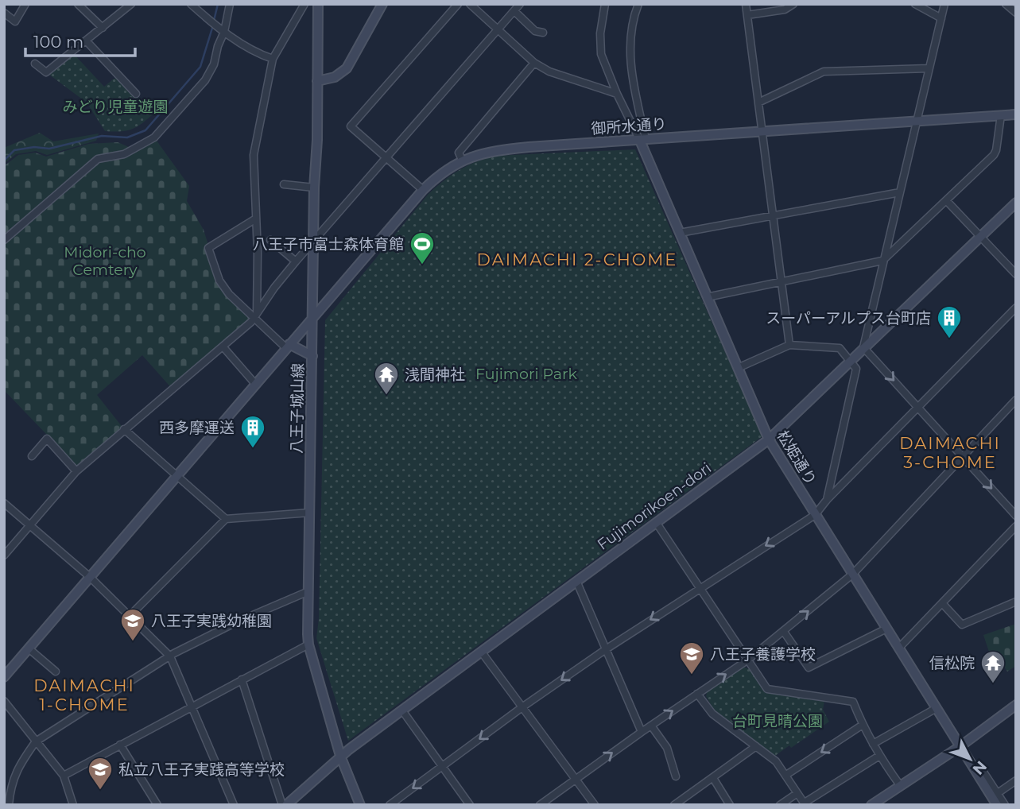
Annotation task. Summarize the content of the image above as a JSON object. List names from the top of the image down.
{
  "streets": {
    "street": [
      "御所水通り",
      "八王子城山線",
      "松姫通り",
      "Fujimorikoen-dori"
    ]
  },
  "crossings": [
    ["御所水通り", "八王子城山線"],
    ["御所水通り", "松姫通り"],
    ["八王子城山線", "Fujimorikoen-dori"],
    ["松姫通り", "Fujimorikoen-dori"]
  ],
  "districts": ["DAIMACHI 2-CHOME", "DAIMACHI 3-CHOME", "DAIMACHI 1-CHOME"],
  "parks": [
    "みどり児童遊園",
    "Midori-cho Cemtery",
    "Fujimori Park",
    "台町見晴公園"
  ],
  "places": {
    "sports": ["八王子市富士森体育館"],
    "building": ["スーパーアルプス台町店", "西多摩運送"],
    "temple": ["浅間神社", "信松院"],
    "school or university": ["八王子実践幼稚園", "八王子養護学校", "私立八王子実践高等学校"]
  },
  "scale_bar": "100 m",
  "north": "bottom right"
}
